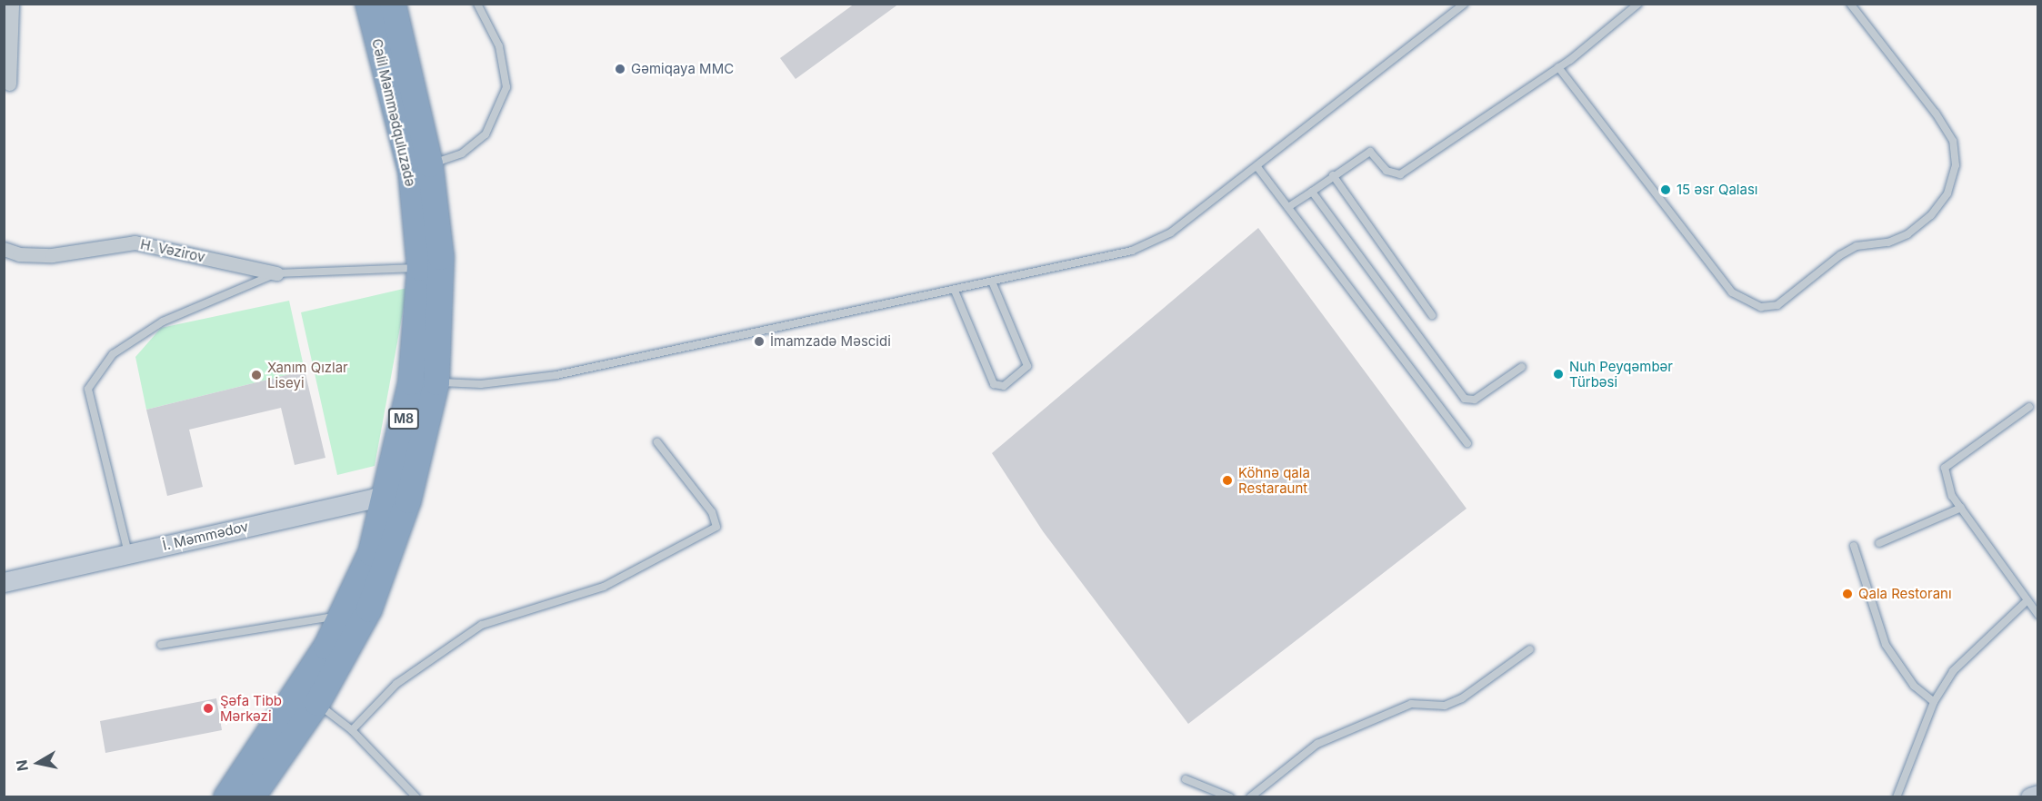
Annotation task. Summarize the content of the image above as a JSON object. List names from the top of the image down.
{
  "streets": {
    "highway": ["Cəlil Məmmədquluzadə", "M8"],
    "main road": ["İ. Məmmədov"],
    "street": ["H. Vəzirov"]
  },
  "crossings": [
    ["Cəlil Məmmədquluzadə", "M8"],
    ["Cəlil Məmmədquluzadə", "İ. Məmmədov"],
    ["M8", "İ. Məmmədov"]
  ],
  "places": [
    "Gəmiqaya MMC",
    "15 əsr Qalası",
    "İmamzadə Məscidi",
    "Nuh Peyqəmbər Türbəsi",
    "Xanım Qızlar Liseyi",
    "Köhnə qala Restaraunt",
    "Qala Restoranı",
    "Şəfa Tibb Mərkəzi"
  ],
  "north": "left"
}
